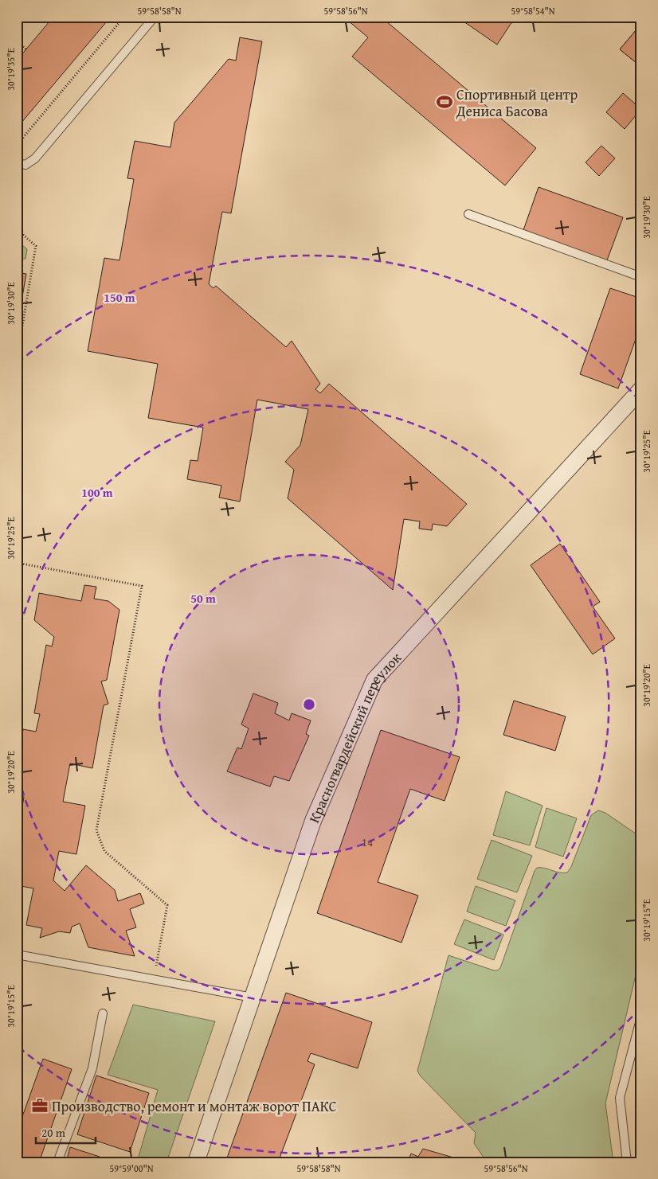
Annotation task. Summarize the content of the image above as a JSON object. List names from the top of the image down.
{
  "streets": {
    "street": ["Красногвардейский переулок"]
  },
  "places": {
    "sports": ["Спортивный центр Дениса Басова"],
    "office": ["Производство, ремонт и монтаж ворот ПАКС"]
  },
  "house_numbers": ["14"],
  "scale_bar": "20 m",
  "coordinates": [
    "59°58'58\"N",
    "59°58'56\"N",
    "59°58'54\"N",
    "30°19'35\"E",
    "30°19'30\"E",
    "30°19'25\"E",
    "30°19'20\"E",
    "30°19'15\"E",
    "59°59'00\"N"
  ],
  "rings": ["150 m", "100 m", "50 m"]
}
